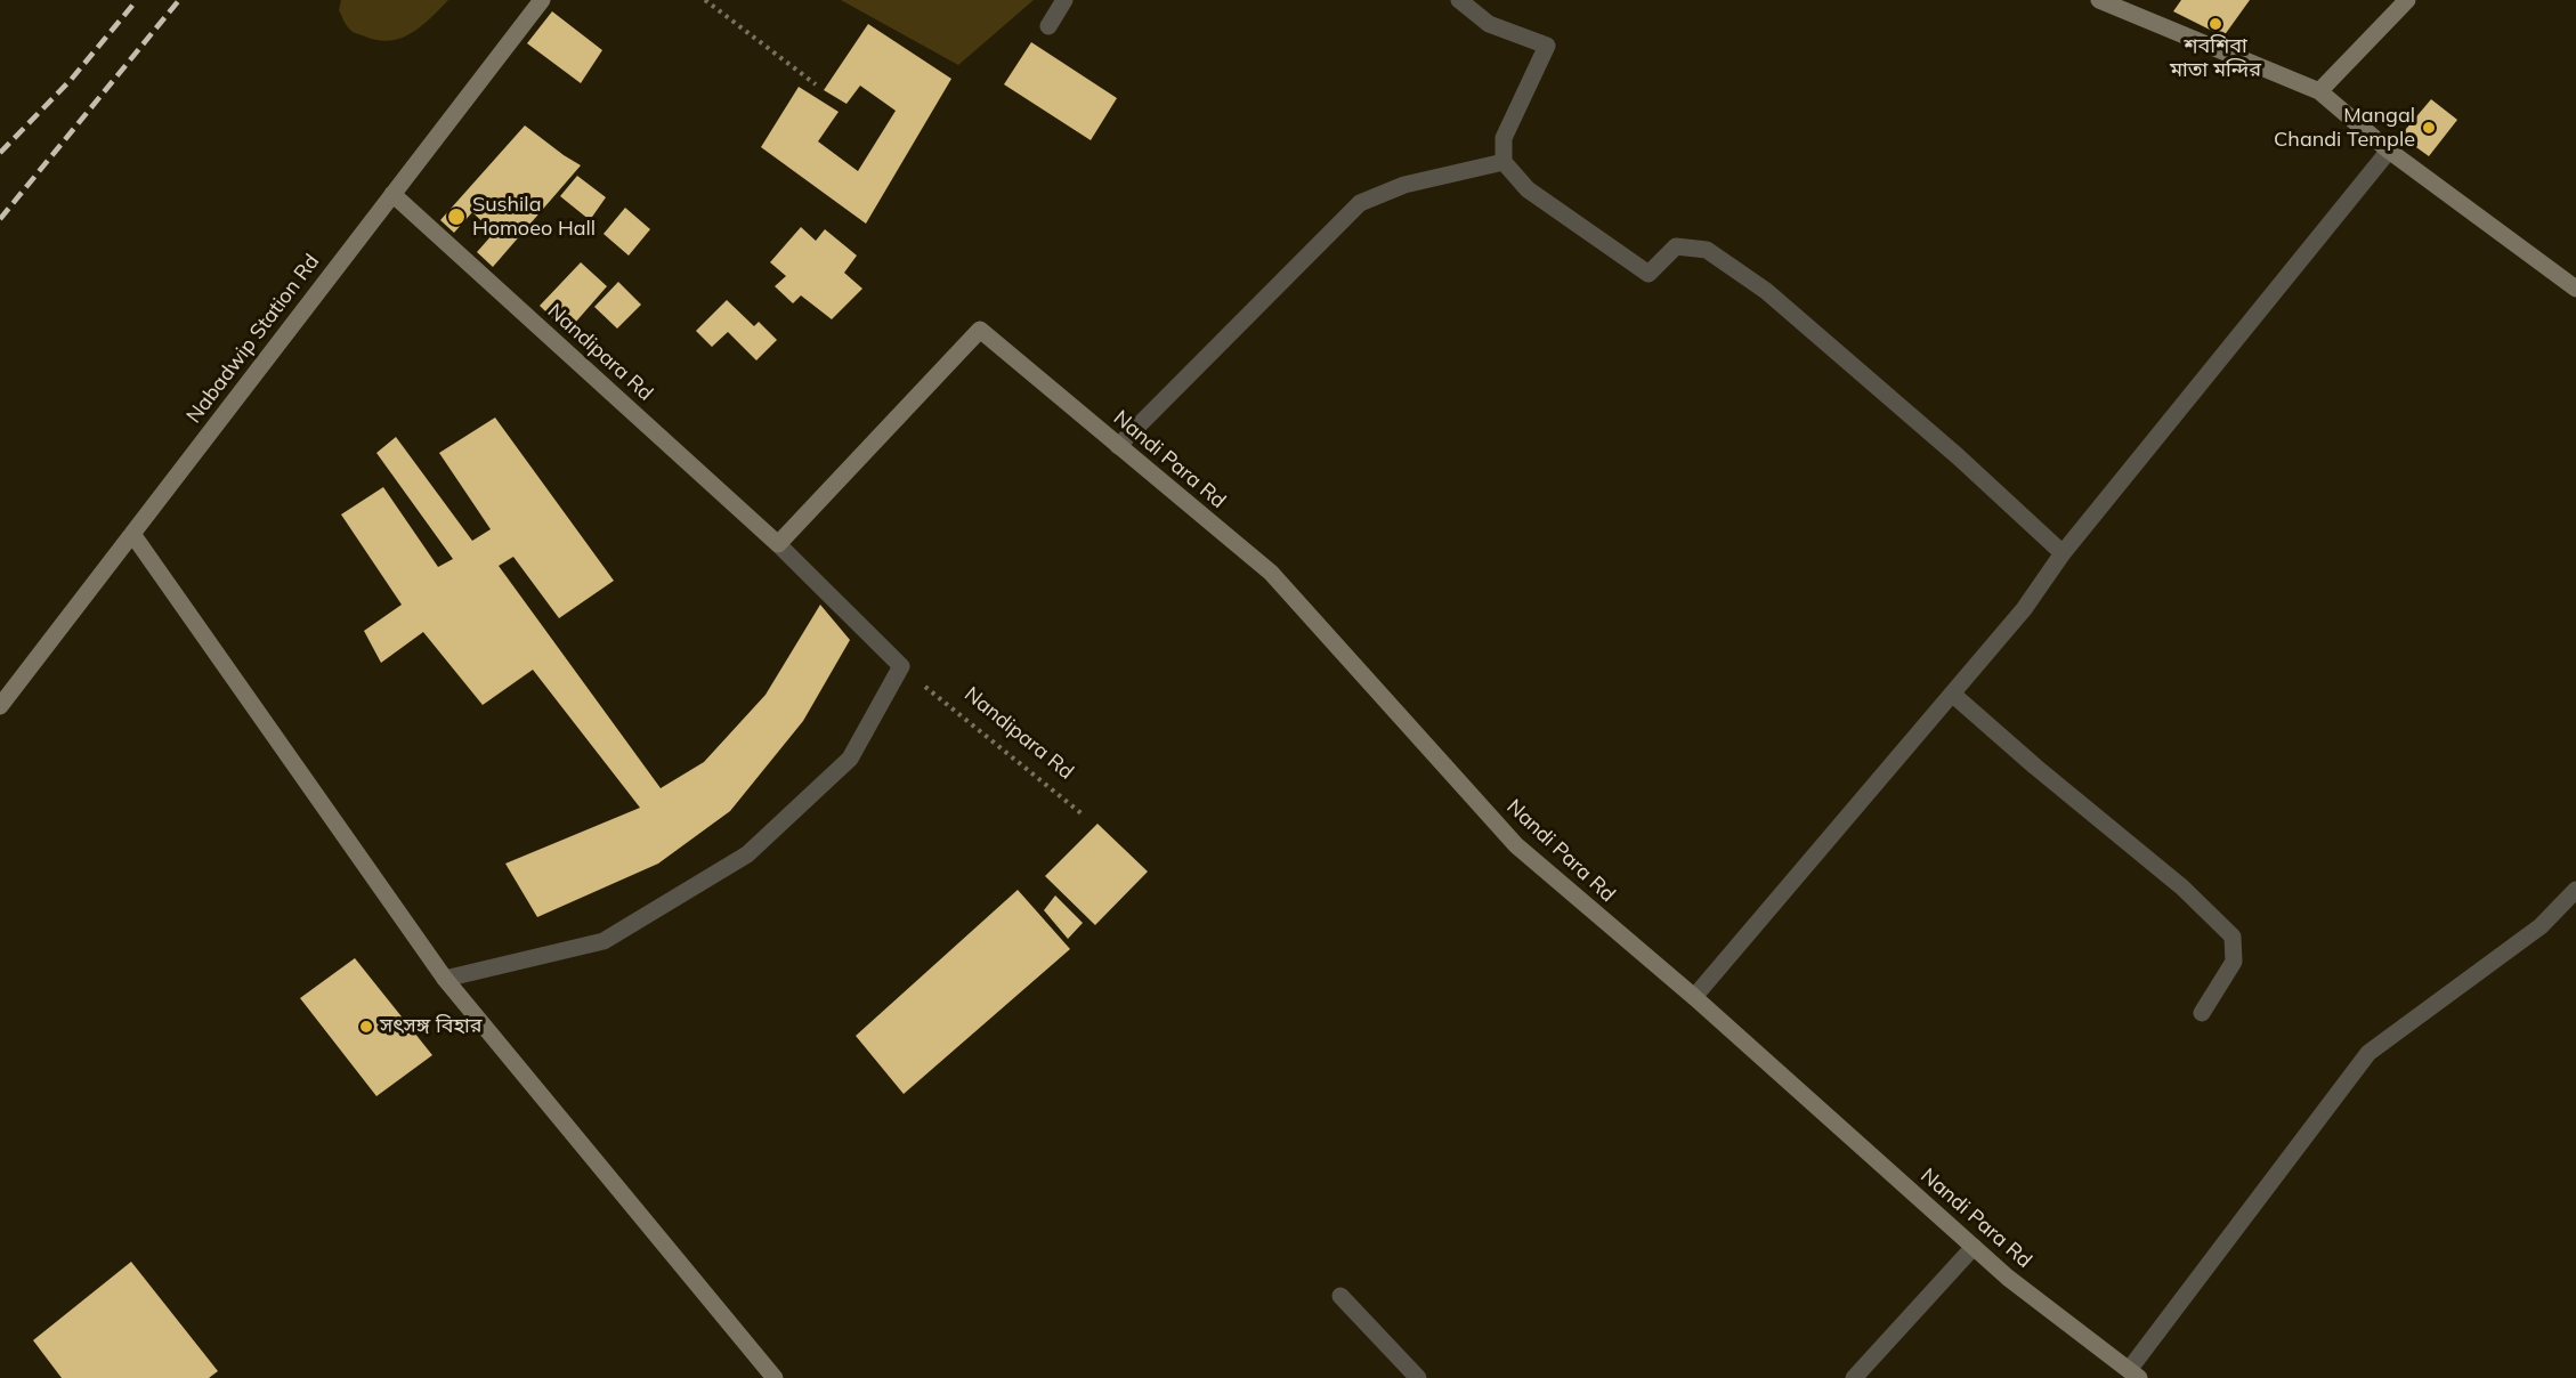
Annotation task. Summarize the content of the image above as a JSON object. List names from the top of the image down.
{
  "streets": {
    "street": ["Nabadwip Station Rd", "Nandipara Rd", "Nandi Para Rd"]
  },
  "crossings": [
    ["Nabadwip Station Rd", "Nandipara Rd"],
    ["Nandipara Rd", "Nandi Para Rd"]
  ],
  "places": [
    "শবশিবা মাতা মন্দির",
    "Mangal Chandi Temple",
    "Sushila Homoeo Hall",
    "সৎসঙ্গ বিহার"
  ]
}
